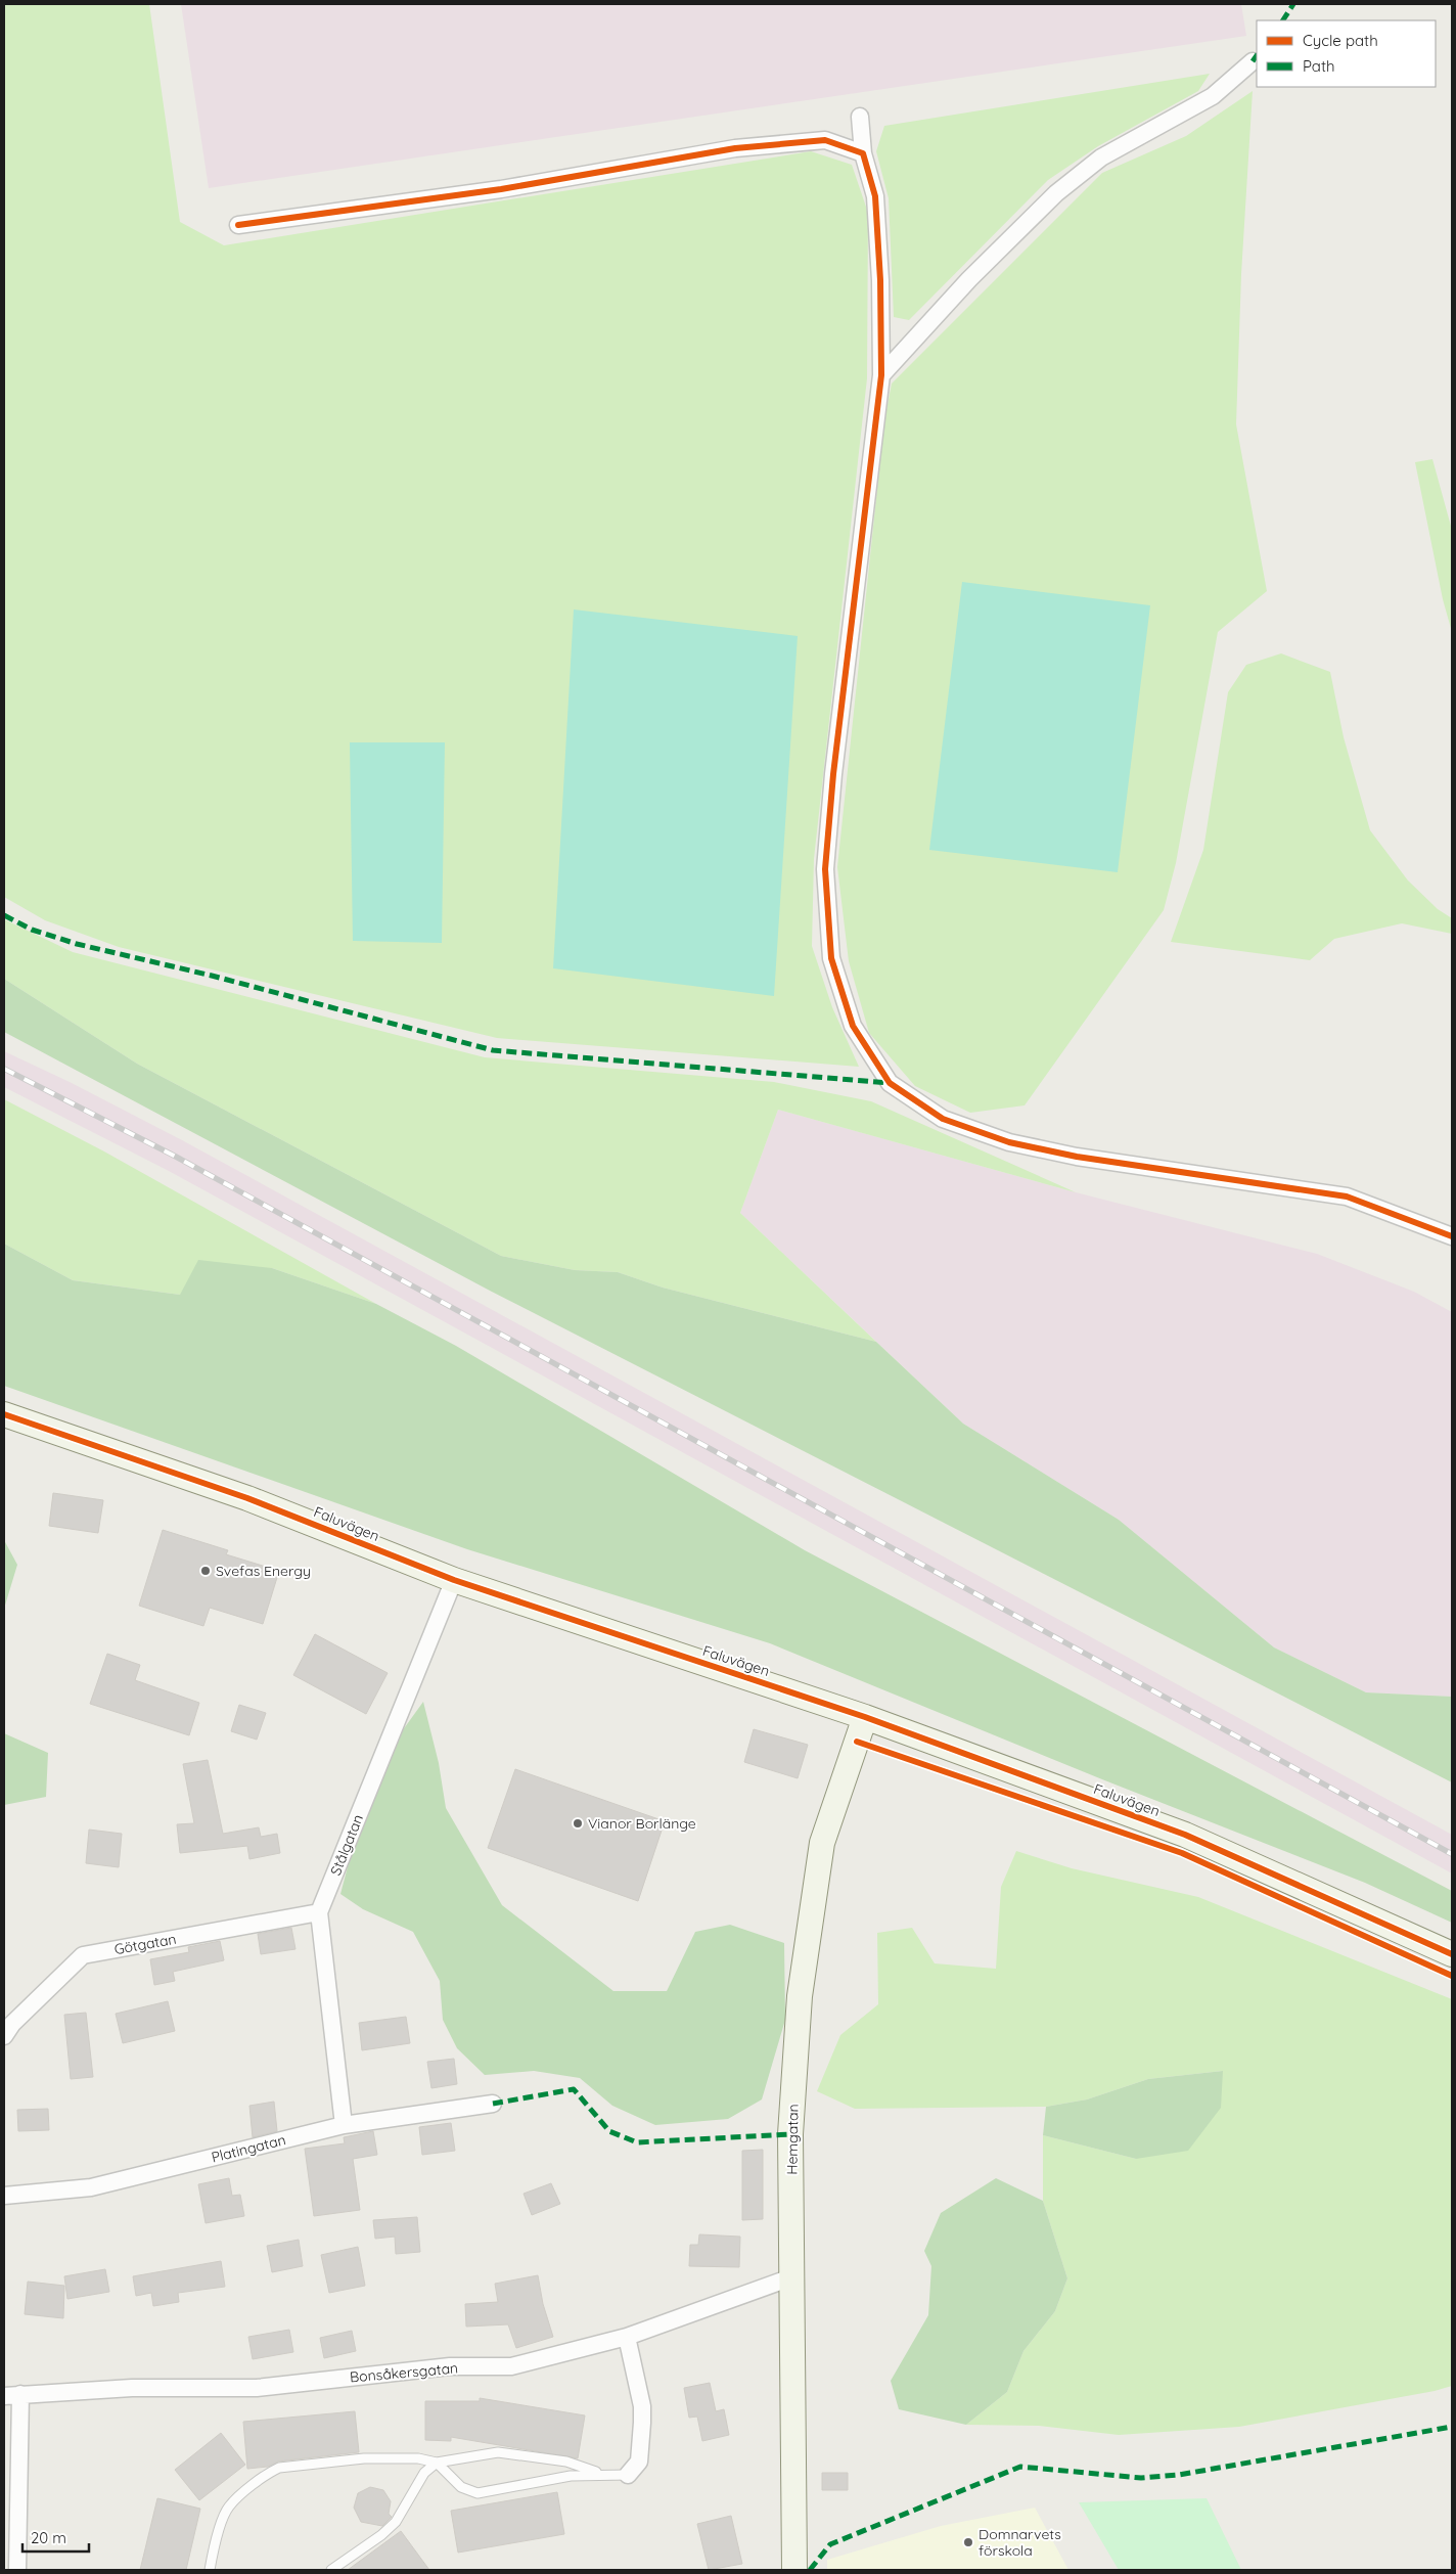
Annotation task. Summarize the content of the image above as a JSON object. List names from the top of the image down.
{
  "streets": {
    "street": [
      "Faluvägen",
      "Stålgatan",
      "Götgatan",
      "Hemgatan",
      "Platingatan",
      "Bonsåkersgatan"
    ]
  },
  "crossings": [
    ["Faluvägen", "Stålgatan"],
    ["Faluvägen", "Hemgatan"],
    ["Stålgatan", "Götgatan"],
    ["Stålgatan", "Platingatan"],
    ["Hemgatan", "Bonsåkersgatan"]
  ],
  "places": ["Svefas Energy", "Vianor Borlänge", "Domnarvets förskola"],
  "legend": ["Cycle path", "Path"],
  "scale_bar": "20 m"
}
